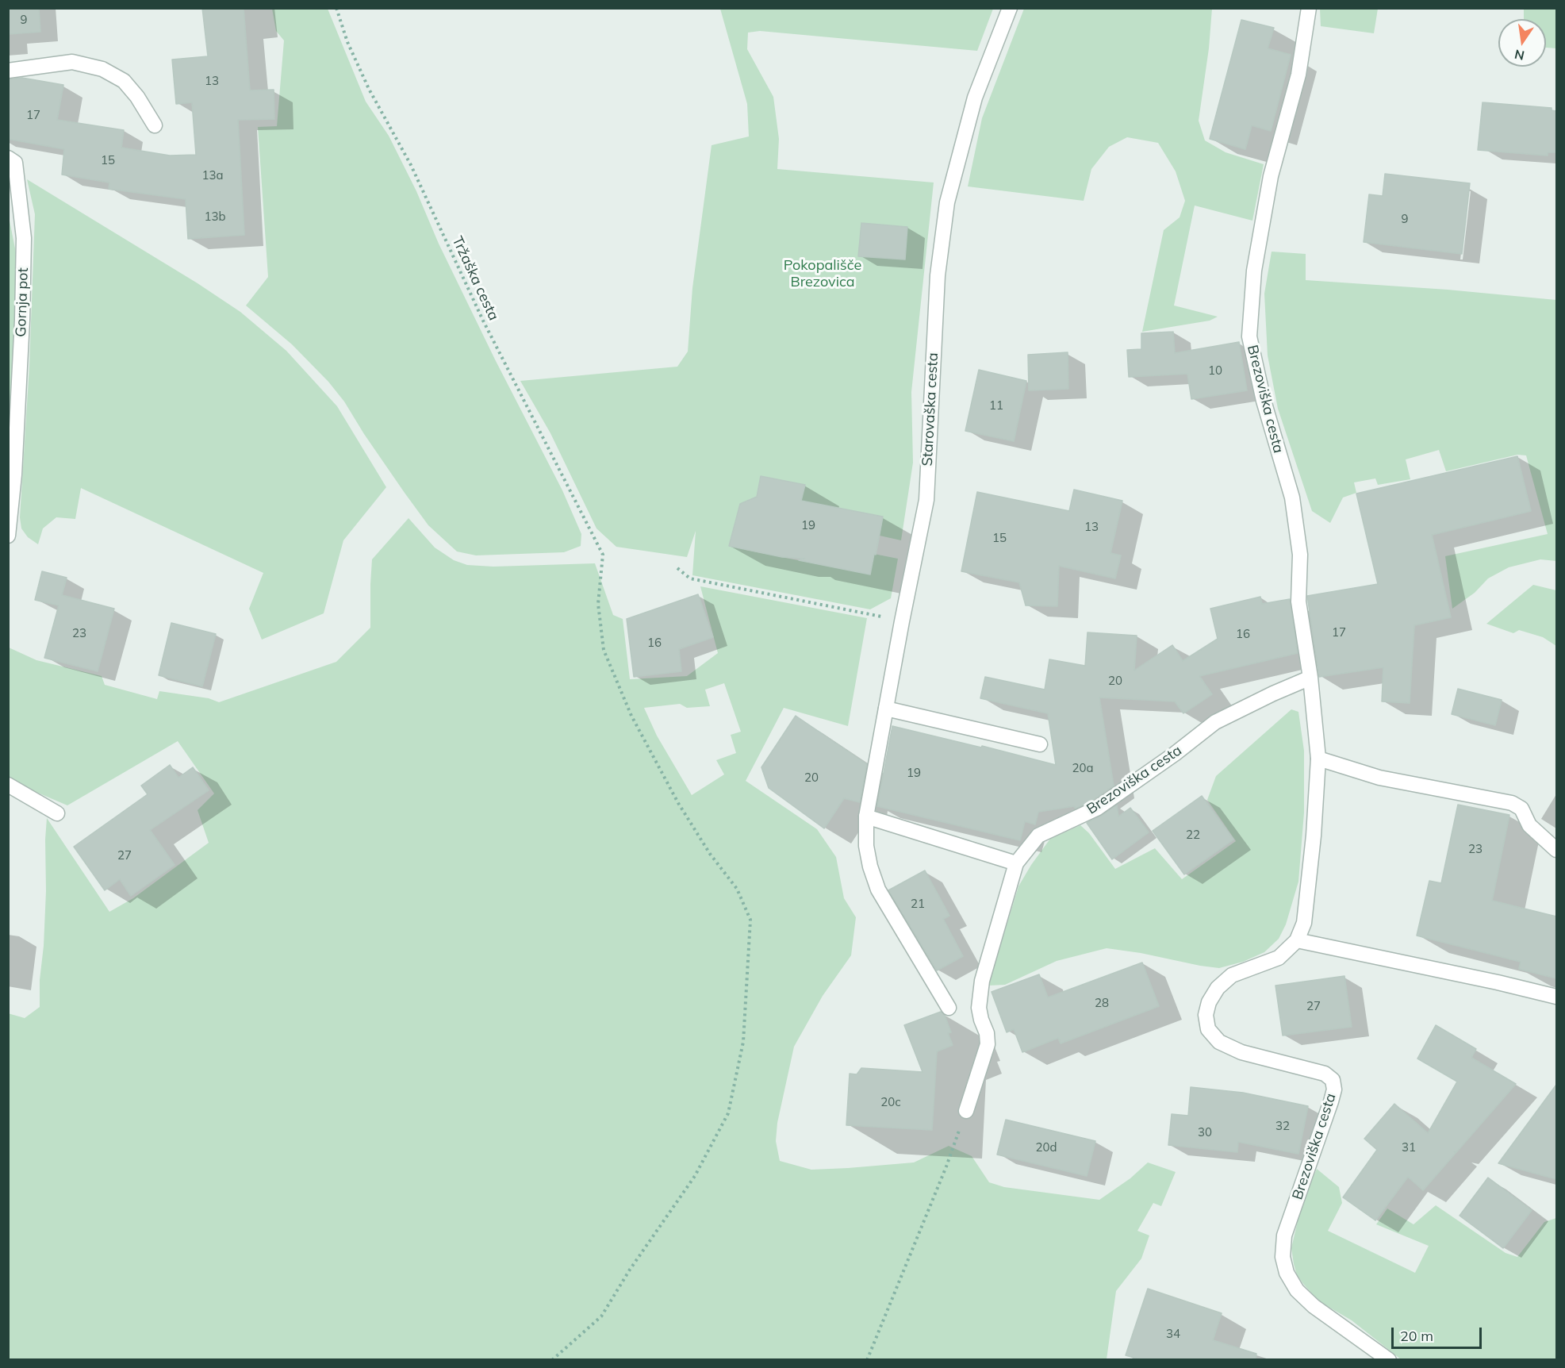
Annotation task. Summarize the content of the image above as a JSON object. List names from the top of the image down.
{
  "streets": {
    "street": ["Gornja pot", "Brezoviška cesta", "Starovaška cesta"],
    "path": ["Tržaška cesta"]
  },
  "parks": ["Pokopališče Brezovica"],
  "house_numbers": [
    "9",
    "13",
    "17",
    "15",
    "13a",
    "13b",
    "9",
    "10",
    "11",
    "19",
    "13",
    "15",
    "17",
    "23",
    "16",
    "16",
    "20",
    "20a",
    "19",
    "20",
    "22",
    "23",
    "27",
    "21",
    "28",
    "27",
    "20c",
    "32",
    "30",
    "20d",
    "31",
    "34"
  ],
  "scale_bar": "20 m",
  "north": "bottom"
}
